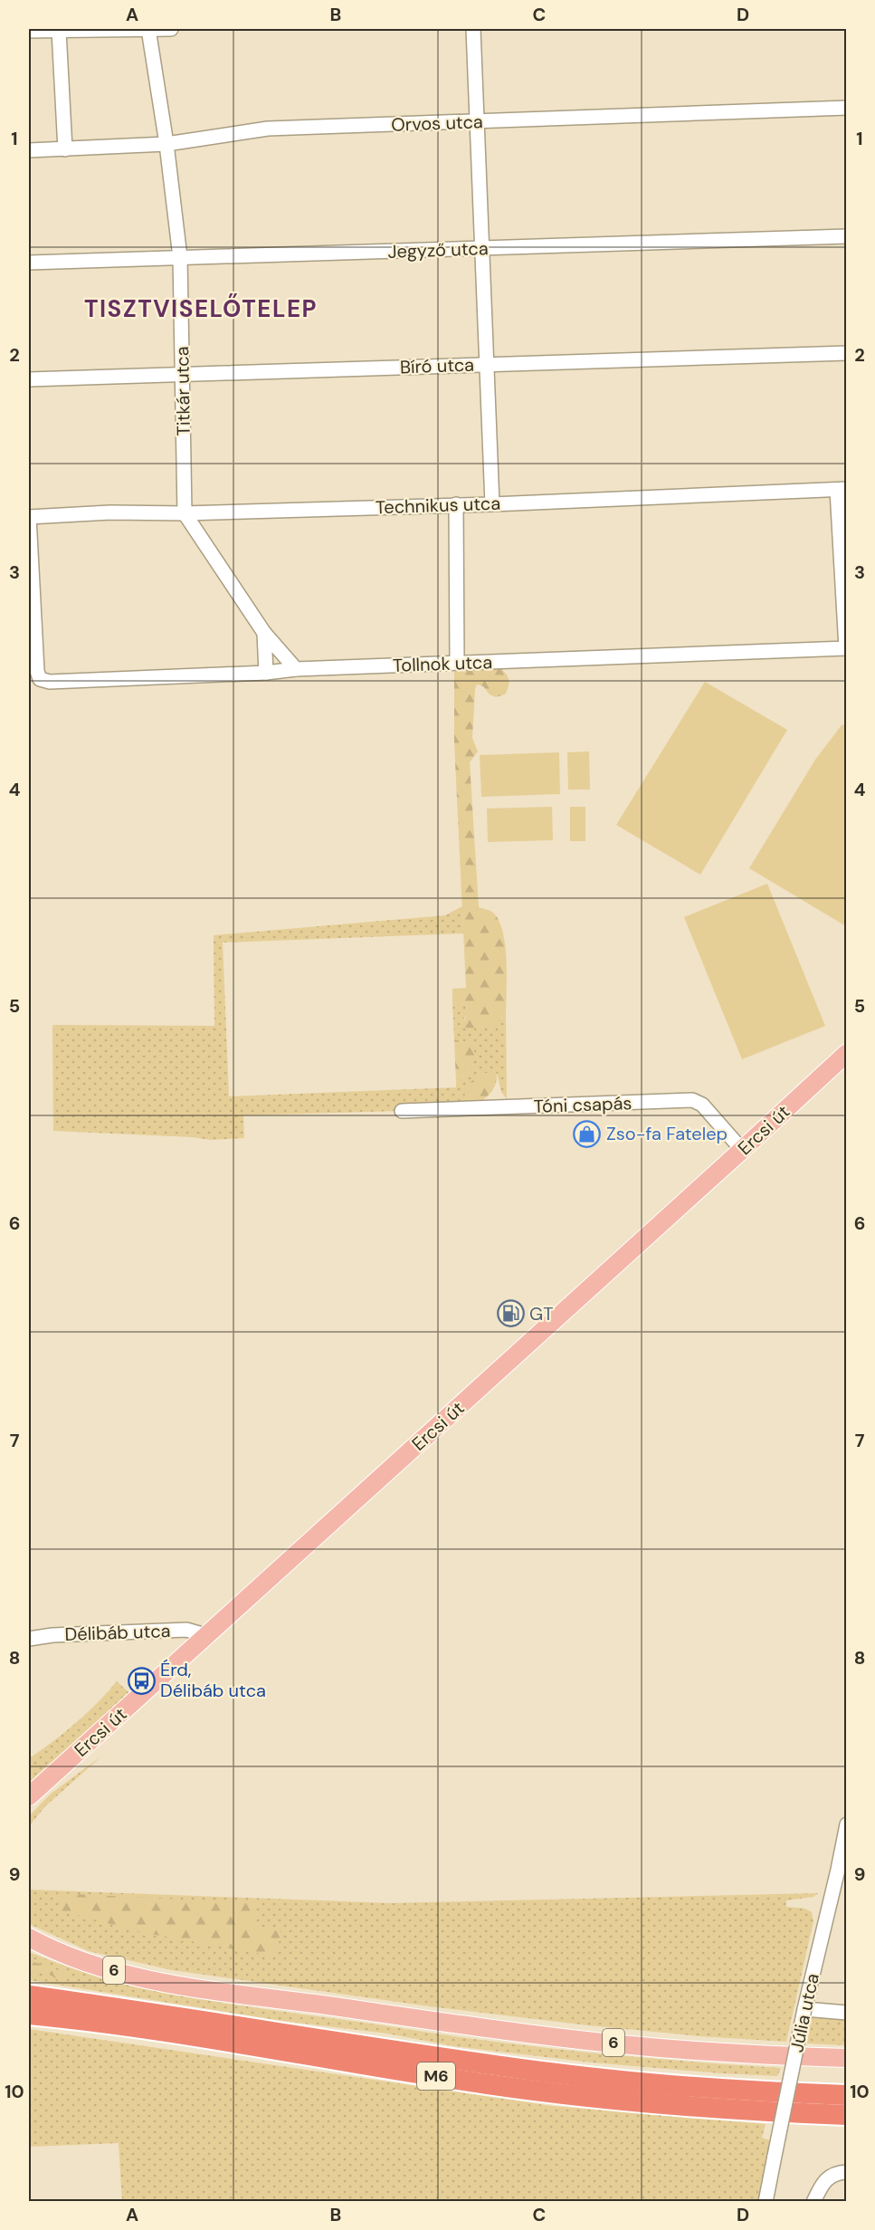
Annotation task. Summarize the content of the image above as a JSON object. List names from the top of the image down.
{
  "streets": {
    "highway": ["M6"],
    "main road": ["Ercsi út", "6"],
    "street": [
      "Orvos utca",
      "Jegyző utca",
      "Bíró utca",
      "Titkár utca",
      "Technikus utca",
      "Tollnok utca",
      "Tóni csapás",
      "Délibáb utca",
      "Júlia utca"
    ]
  },
  "crossings": [
    ["Orvos utca", "Titkár utca"],
    ["Jegyző utca", "Titkár utca"],
    ["Bíró utca", "Titkár utca"],
    ["Titkár utca", "Technikus utca"],
    ["Technikus utca", "Tollnok utca"],
    ["Tóni csapás", "Ercsi út"],
    ["Ercsi út", "Délibáb utca"]
  ],
  "districts": ["TISZTVISELŐTELEP"],
  "places": {
    "shop": ["Zso-fa Fatelep"],
    "fuel station": ["GT"],
    "bus stop": ["Érd, Délibáb utca"]
  },
  "grid": {
    "columns": [
      "A",
      "B",
      "C",
      "D"
    ],
    "rows": [
      "1",
      "2",
      "3",
      "4",
      "5",
      "6",
      "7",
      "8",
      "9",
      "10"
    ]
  }
}
